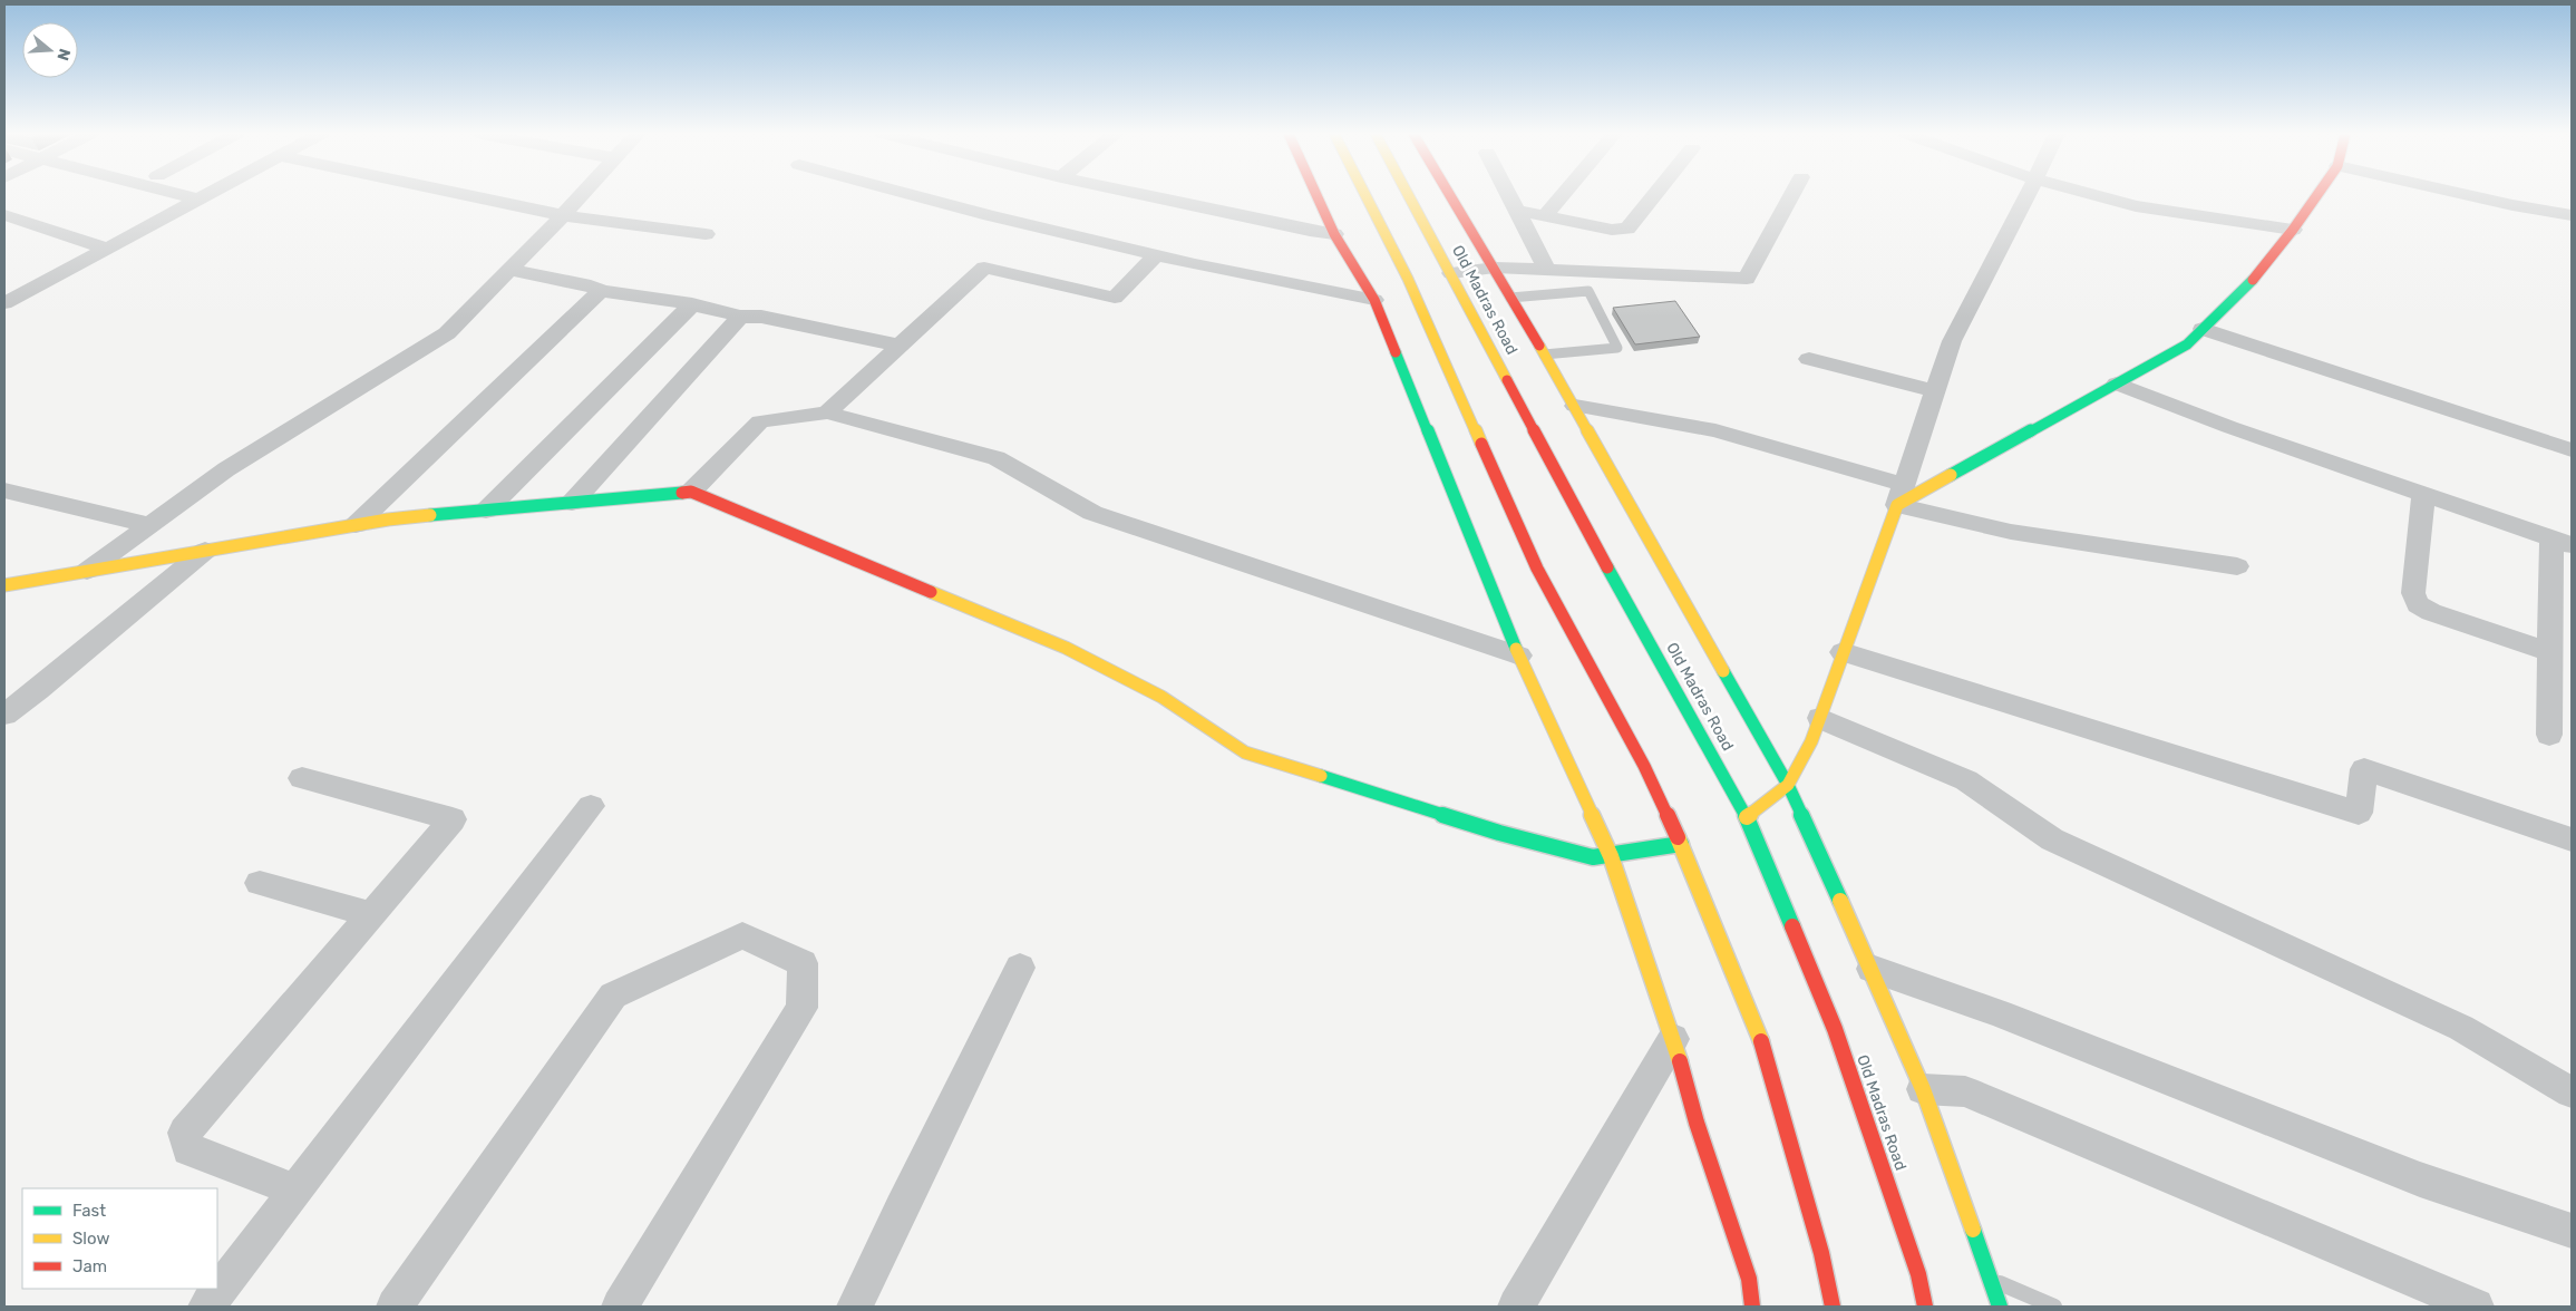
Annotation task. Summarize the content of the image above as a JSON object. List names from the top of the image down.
{
  "streets": {
    "main road": ["Old Madras Road"]
  },
  "legend": ["Fast", "Slow", "Jam"],
  "north": "right"
}
